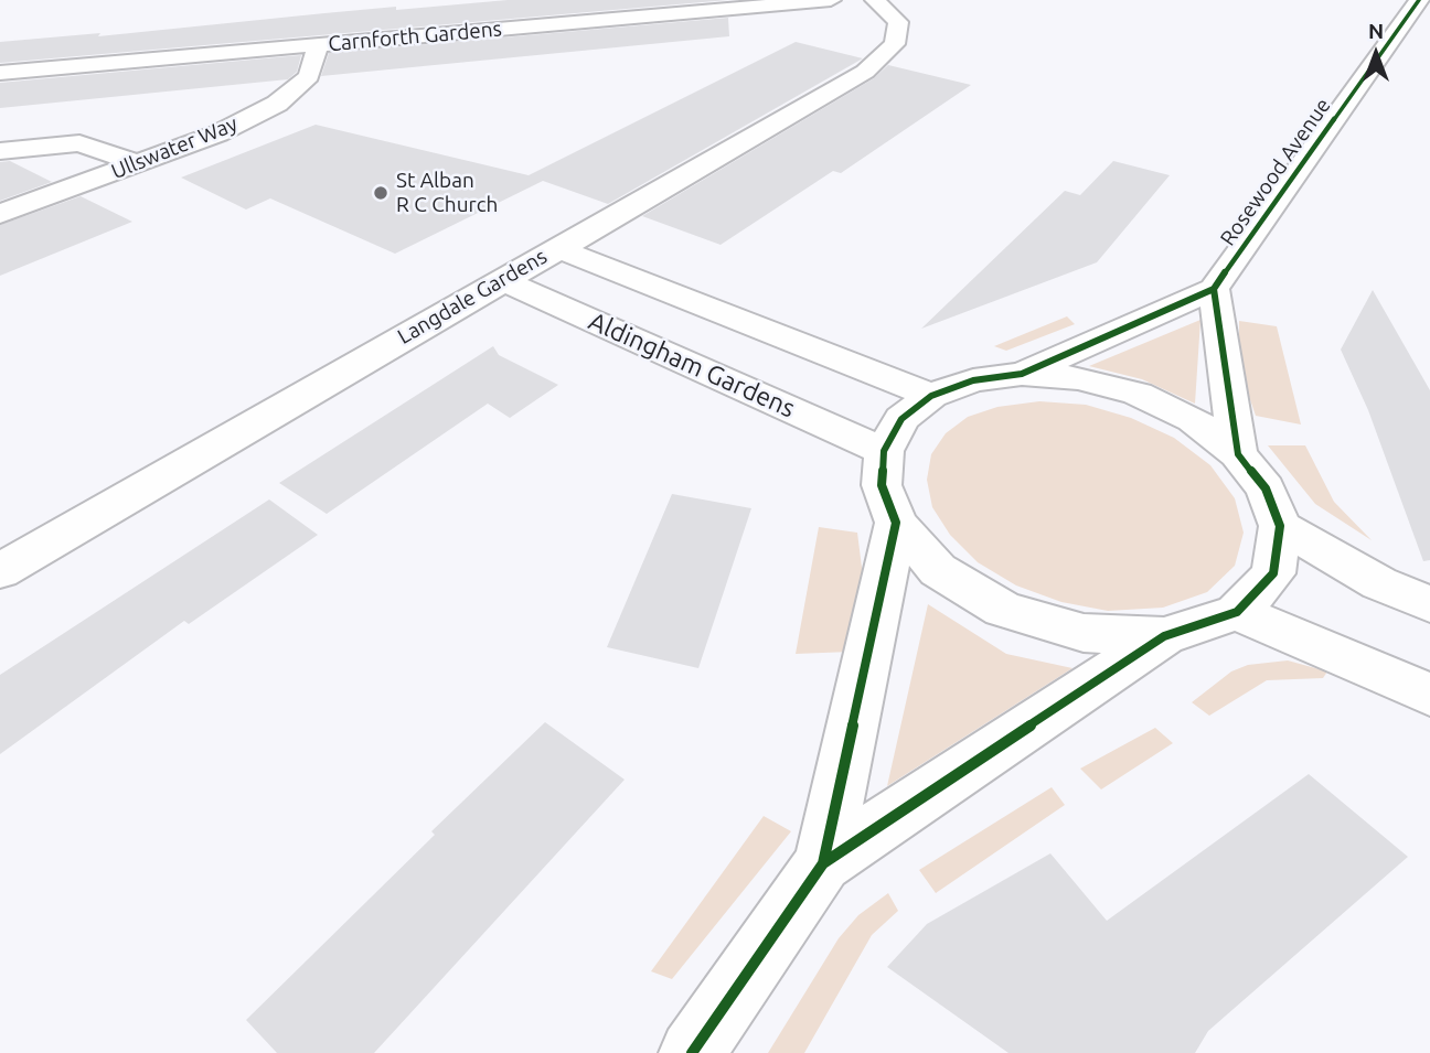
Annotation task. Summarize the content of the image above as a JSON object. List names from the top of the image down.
{
  "streets": {
    "street": [
      "Carnforth Gardens",
      "Ullswater Way",
      "Rosewood Avenue",
      "Langdale Gardens",
      "Aldingham Gardens"
    ]
  },
  "crossings": [
    ["Carnforth Gardens", "Ullswater Way"],
    ["Langdale Gardens", "Aldingham Gardens"]
  ],
  "places": ["St Alban R C Church"],
  "north": "top"
}
